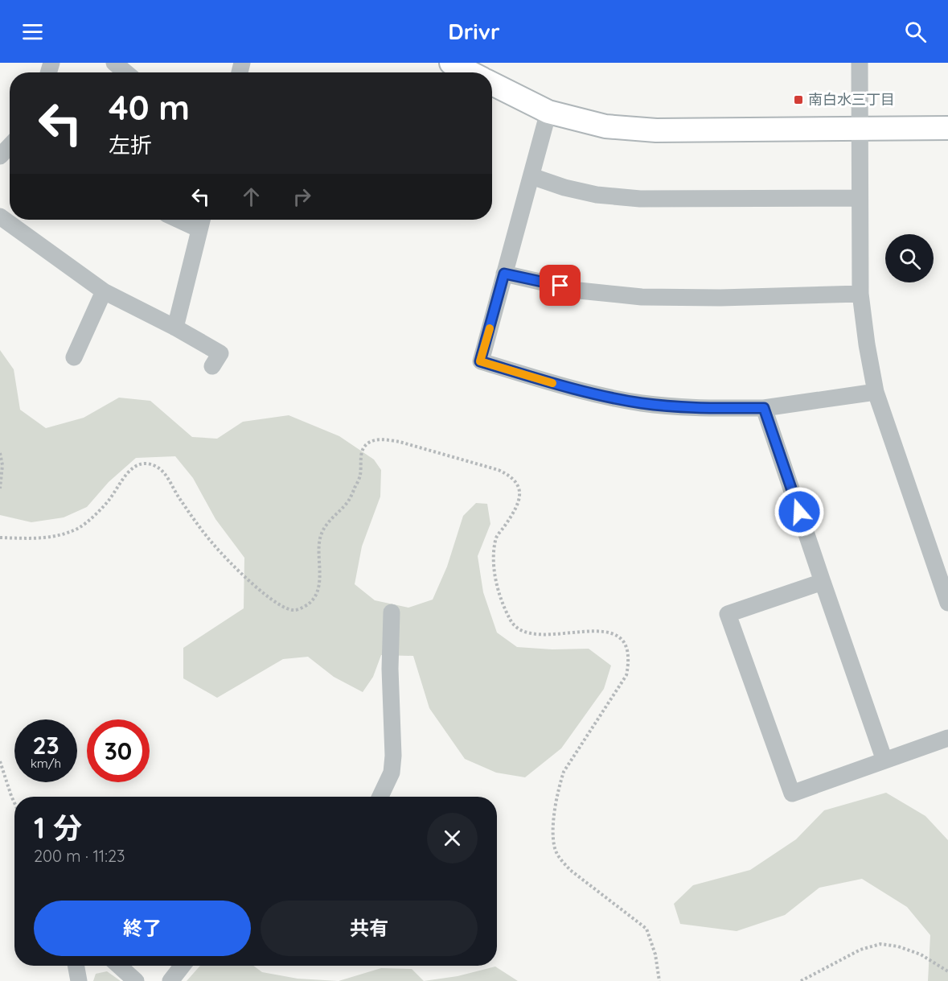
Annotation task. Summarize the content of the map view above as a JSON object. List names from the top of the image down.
{
  "places": {
    "transit": ["南白水三丁目"]
  },
  "page": {
    "header": "Drivr",
    "turn": ["40 m", "左折"],
    "speed": "23 km/h",
    "limit": "30",
    "heading": ["1 分", "200 m · 11:23"],
    "buttons": ["終了", "共有"]
  }
}
